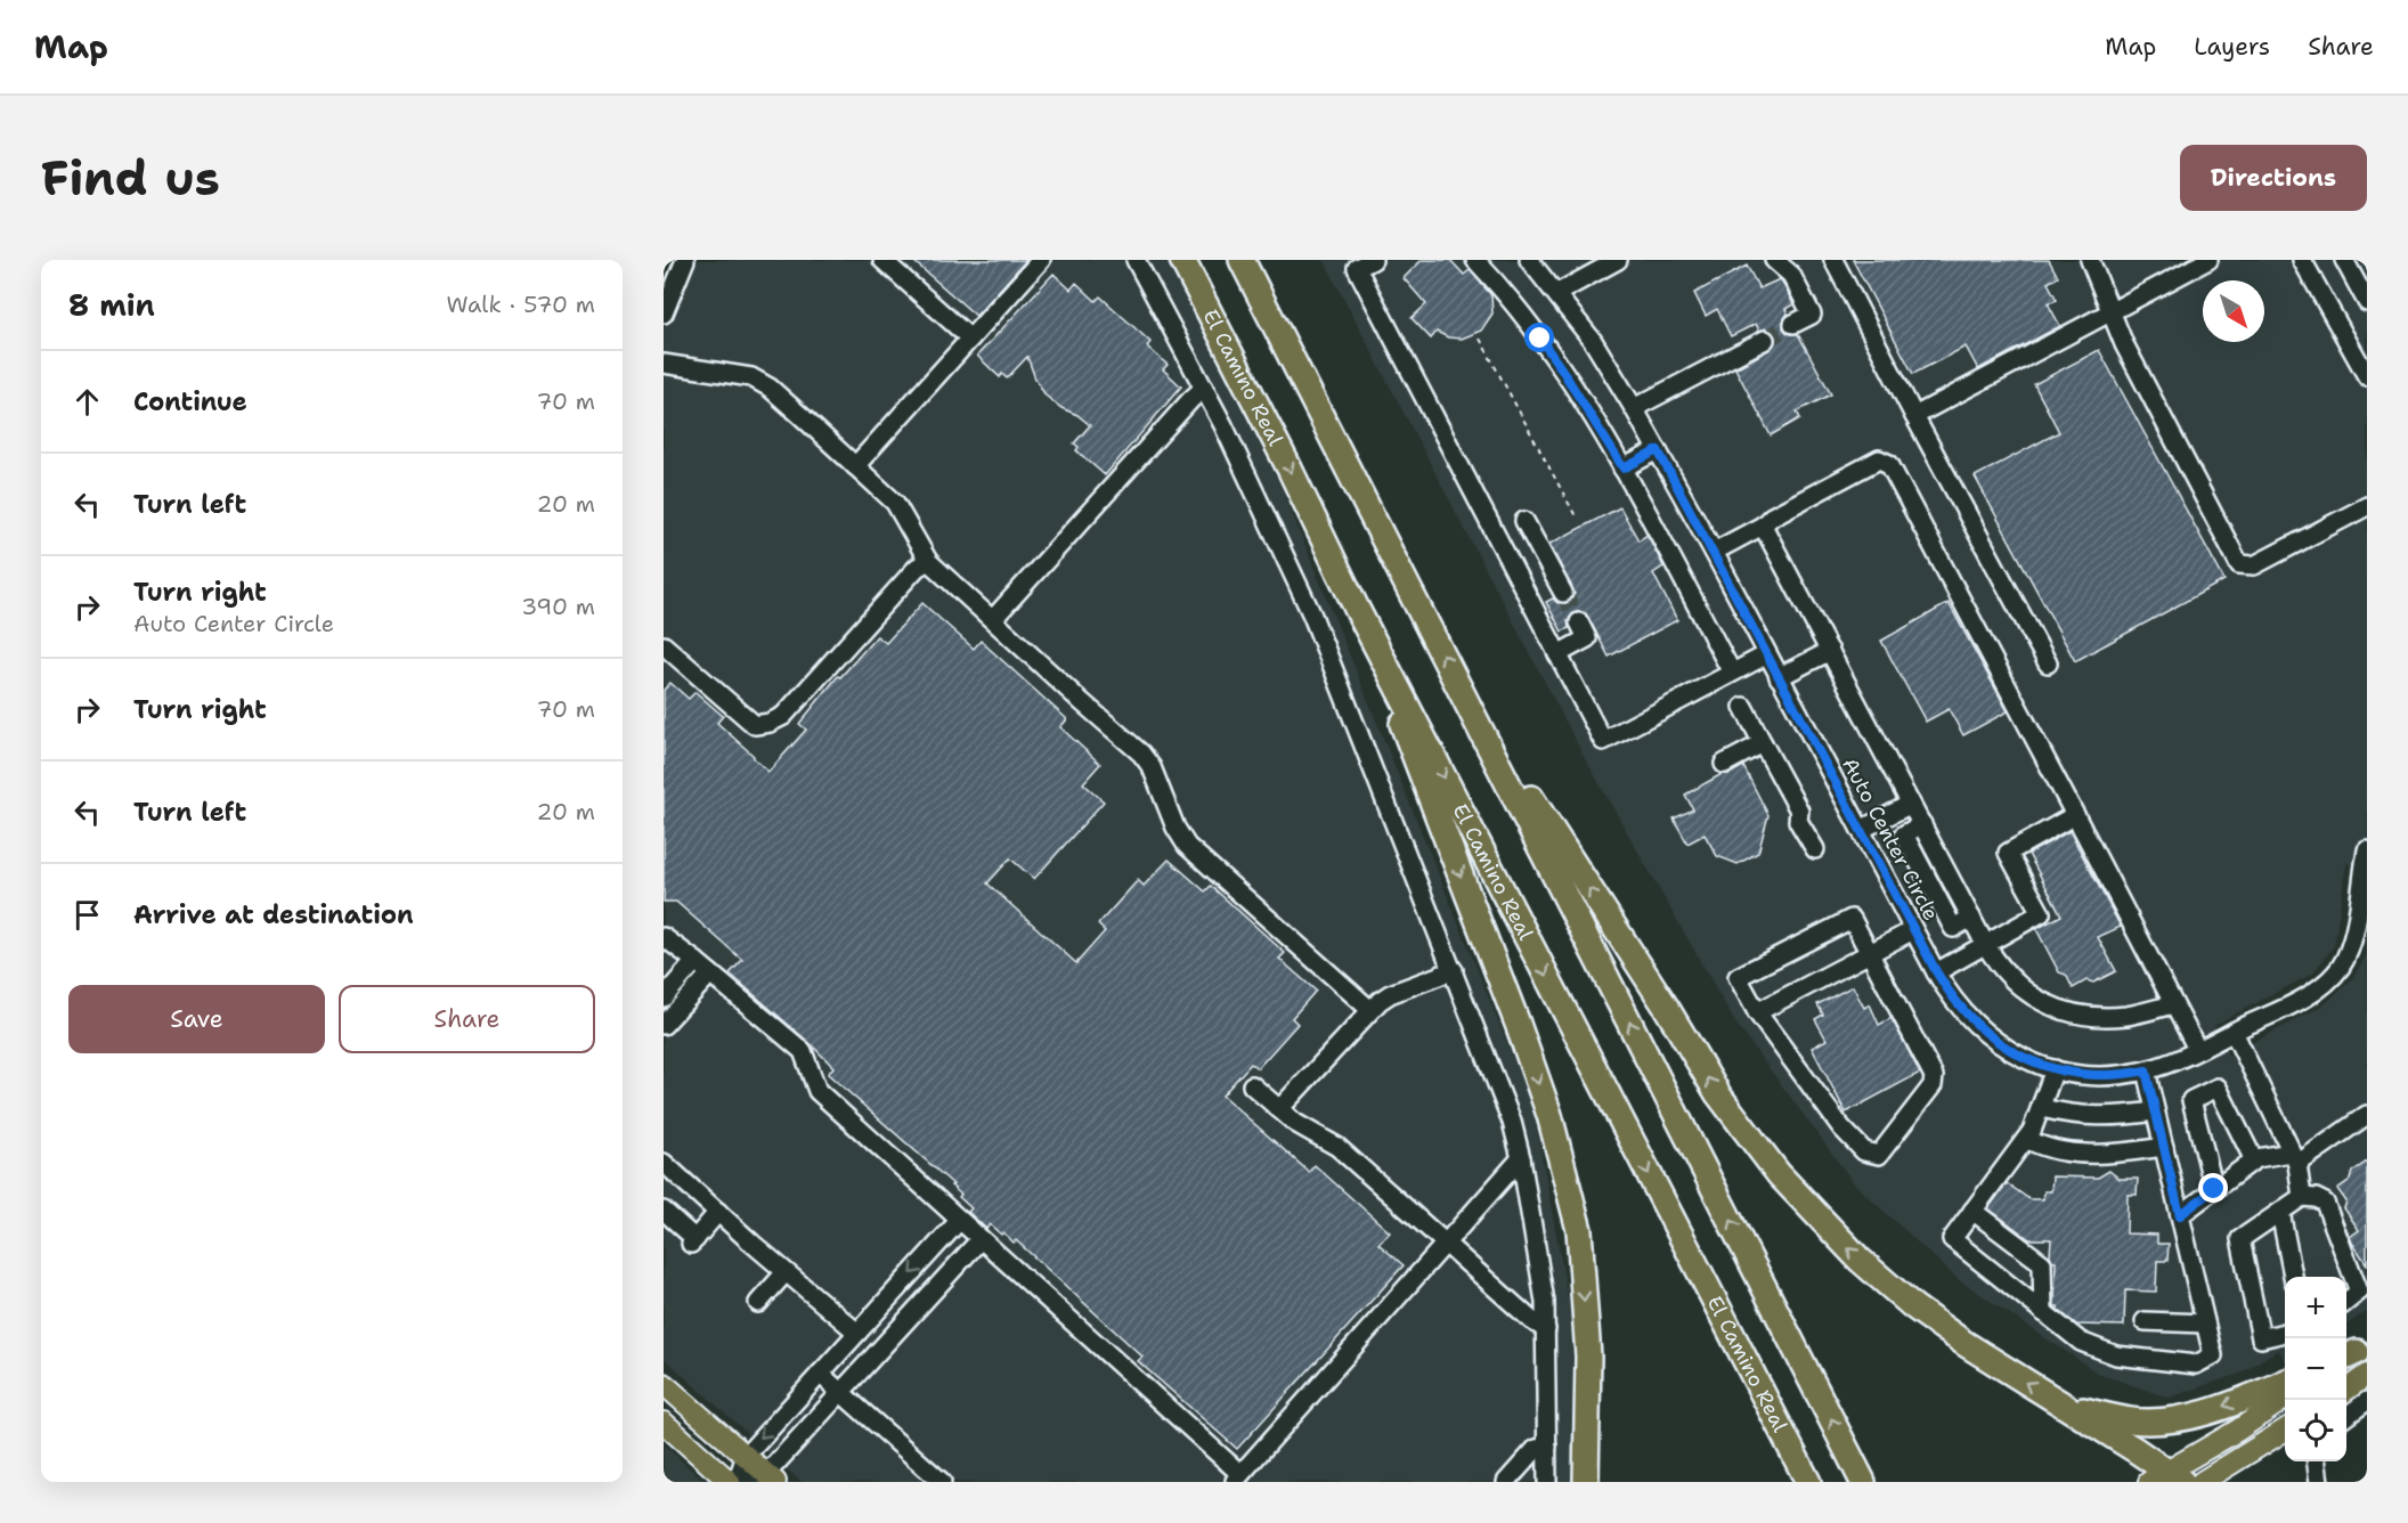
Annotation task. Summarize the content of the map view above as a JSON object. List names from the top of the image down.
{
  "streets": {
    "highway": ["El Camino Real"],
    "street": ["Auto Center Circle"]
  },
  "north": "bottom right",
  "page": {
    "header": "Map",
    "nav": ["Map", "Layers", "Share"],
    "buttons": [
      "Directions",
      ["Save", "Share"]
    ],
    "title": "Find us",
    "heading": ["8 min", "Walk · 570 m"],
    "list": [
      ["Continue", "70 m"],
      ["Turn left", "20 m"],
      ["Turn right", "Auto Center Circle", "390 m"],
      ["Turn right", "70 m"],
      ["Turn left", "20 m"],
      "Arrive at destination"
    ],
    "map_buttons": ["+", "−"]
  }
}
